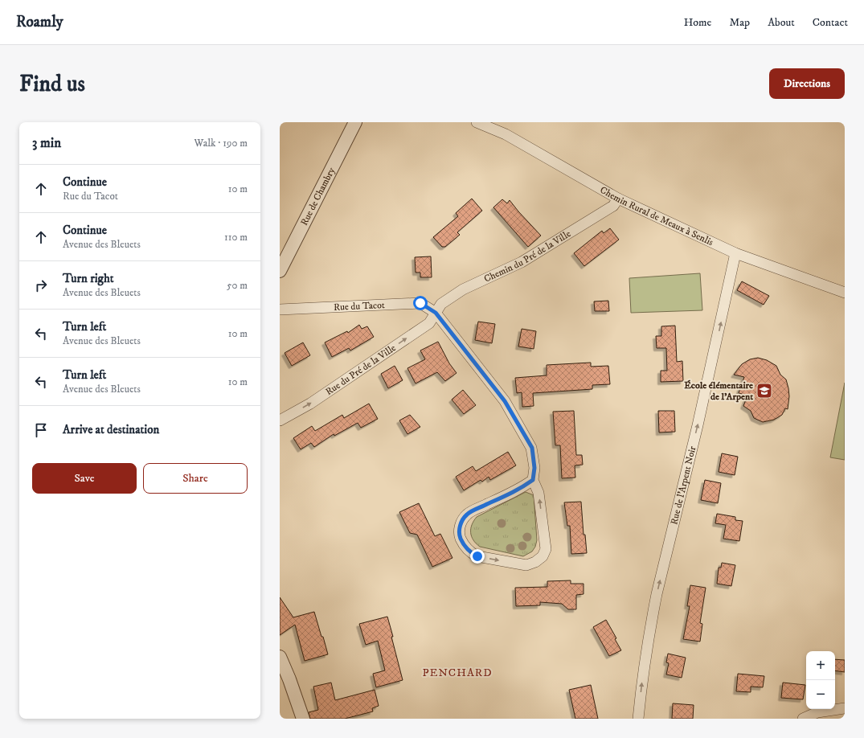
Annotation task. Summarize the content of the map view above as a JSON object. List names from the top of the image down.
{
  "streets": {
    "street": [
      "Rue de Chambry",
      "Chemin Rural de Meaux à Senlis",
      "Chemin du Pré de la Ville",
      "Rue du Tacot",
      "Rue du Pré de la Ville",
      "Rue de l'Arpent Noir"
    ]
  },
  "crossings": [
    ["Chemin Rural de Meaux à Senlis", "Chemin du Pré de la Ville"],
    ["Chemin Rural de Meaux à Senlis", "Rue de l'Arpent Noir"],
    ["Chemin du Pré de la Ville", "Rue du Tacot"],
    ["Chemin du Pré de la Ville", "Rue du Pré de la Ville"],
    ["Rue du Tacot", "Rue du Pré de la Ville"]
  ],
  "one_way": ["Rue du Pré de la Ville", "Rue de l'Arpent Noir"],
  "districts": ["PENCHARD"],
  "places": {
    "school or university": ["École élémentaire de l'Arpent"]
  },
  "page": {
    "header": "Roamly",
    "nav": [
      "Home",
      "Map",
      "About",
      "Contact"
    ],
    "buttons": [
      "Directions",
      ["Save", "Share"]
    ],
    "title": "Find us",
    "heading": ["3 min", "Walk · 190 m"],
    "list": [
      ["Continue", "Rue du Tacot", "10 m"],
      ["Continue", "Avenue des Bleuets", "110 m"],
      ["Turn right", "Avenue des Bleuets", "50 m"],
      ["Turn left", "Avenue des Bleuets", "10 m"],
      ["Turn left", "Avenue des Bleuets", "10 m"],
      "Arrive at destination"
    ],
    "map_buttons": ["+", "−"]
  }
}
